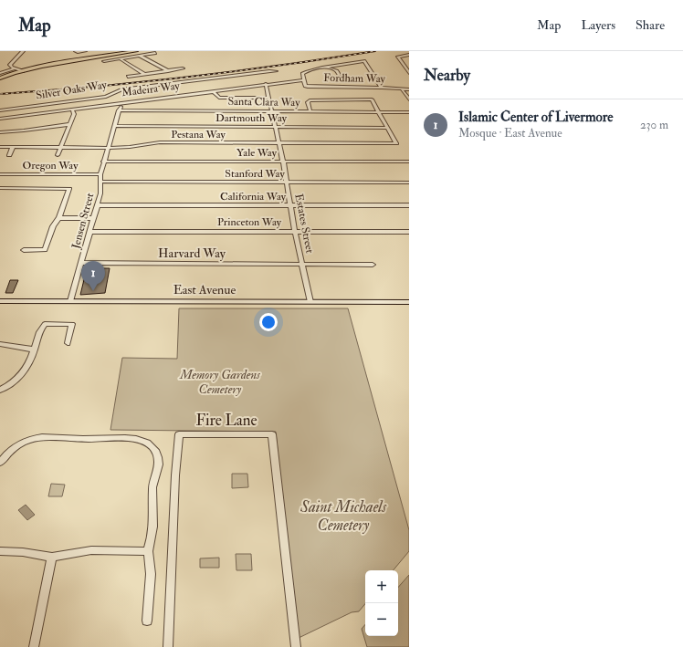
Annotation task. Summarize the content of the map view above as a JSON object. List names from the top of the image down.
{
  "streets": {
    "main road": ["East Avenue"],
    "street": [
      "Fordham Way",
      "Madeira Way",
      "Silver Oaks Way",
      "Santa Clara Way",
      "Dartmouth Way",
      "Pestana Way",
      "Yale Way",
      "Oregon Way",
      "Stanford Way",
      "California Way",
      "Jensen Street",
      "Princeton Way",
      "Estates Street",
      "Harvard Way",
      "Fire Lane"
    ]
  },
  "crossings": [
    ["Fordham Way", "Madeira Way"],
    ["Madeira Way", "Jensen Street"],
    ["Madeira Way", "Estates Street"],
    ["Santa Clara Way", "Jensen Street"],
    ["Santa Clara Way", "Estates Street"],
    ["Dartmouth Way", "Pestana Way"],
    ["Dartmouth Way", "Jensen Street"],
    ["Dartmouth Way", "Estates Street"],
    ["Pestana Way", "Jensen Street"],
    ["Pestana Way", "Estates Street"],
    ["Yale Way", "Jensen Street"],
    ["Yale Way", "Estates Street"],
    ["Oregon Way", "Jensen Street"],
    ["Stanford Way", "Jensen Street"],
    ["Stanford Way", "Estates Street"],
    ["California Way", "Jensen Street"],
    ["California Way", "Estates Street"],
    ["Jensen Street", "Princeton Way"],
    ["Jensen Street", "Harvard Way"],
    ["Jensen Street", "East Avenue"],
    ["Princeton Way", "Estates Street"],
    ["Estates Street", "Harvard Way"],
    ["Estates Street", "East Avenue"]
  ],
  "parks": ["Memory Gardens Cemetery", "Saint Michaels Cemetery"],
  "page": {
    "header": "Map",
    "nav": ["Map", "Layers", "Share"],
    "heading": "Nearby",
    "list": [
      {
        "mark": "1",
        "name": "Islamic Center of Livermore",
        "note": "Mosque · East Avenue",
        "value": "230 m"
      }
    ],
    "pins": "1",
    "map_buttons": ["+", "−"]
  }
}
